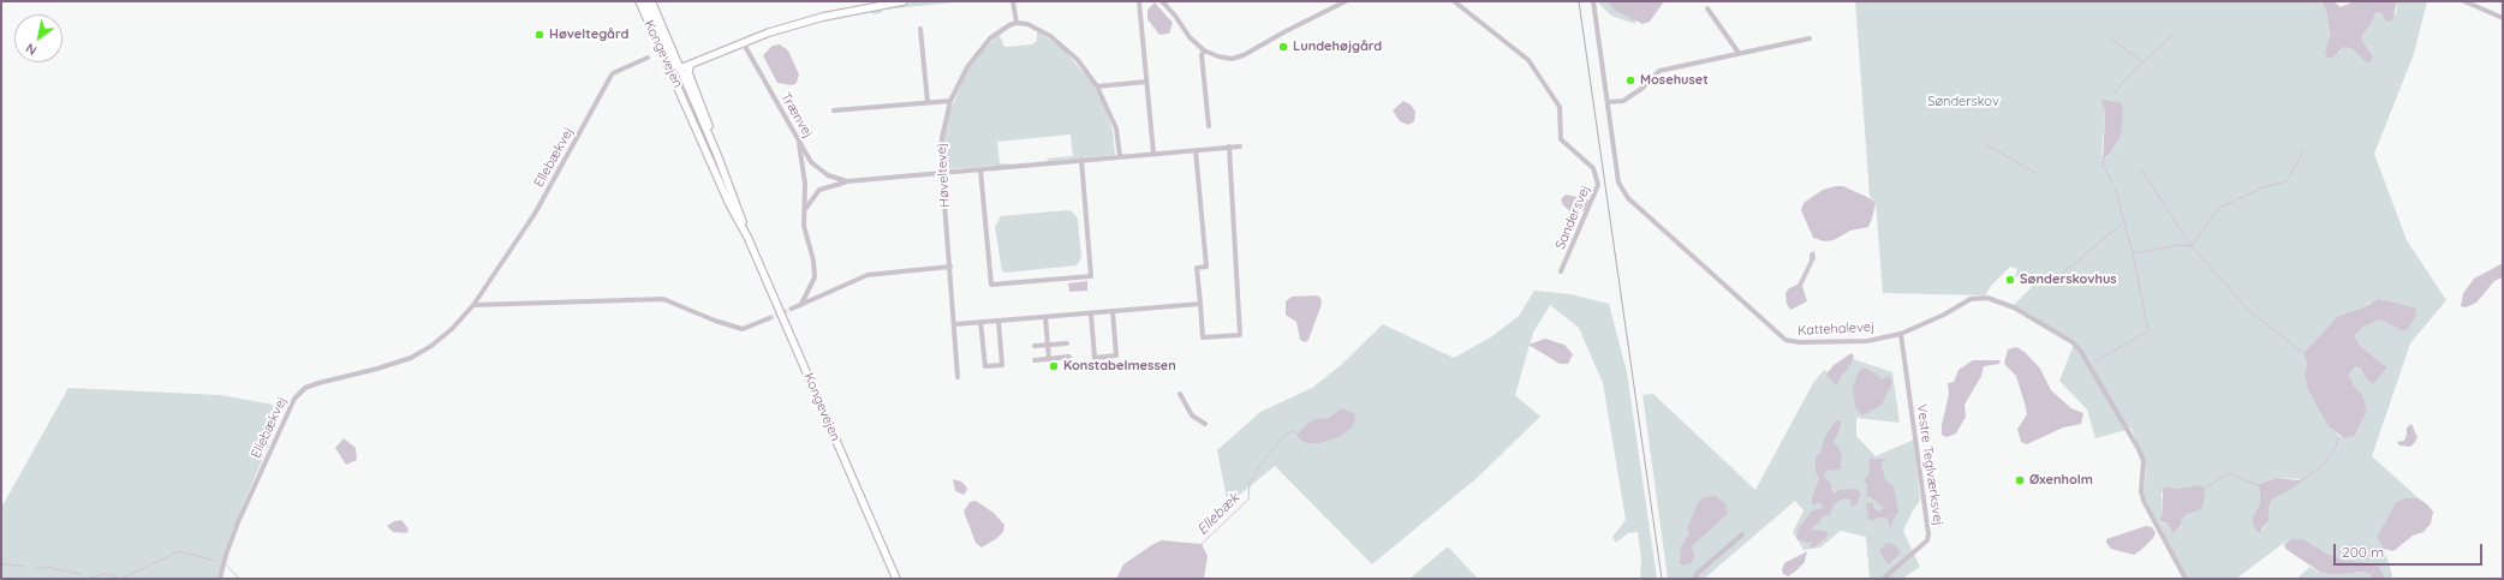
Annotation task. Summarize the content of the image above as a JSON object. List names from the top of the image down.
{
  "streets": {
    "main road": ["Kongevejen"],
    "street": [
      "Trænvej",
      "Ellebækvej",
      "Høveltevej",
      "Sandersvej",
      "Kattehalevej",
      "Vestre Teglværksvej"
    ]
  },
  "crossings": [
    ["Trænvej", "Høveltevej"],
    ["Kattehalevej", "Vestre Teglværksvej"]
  ],
  "water": ["Ellebæk"],
  "parks": ["Sønderskov"],
  "places": [
    "Høveltegård",
    "Lundehøjgård",
    "Mosehuset",
    "Sønderskovhus",
    "Konstabelmessen",
    "Øxenholm"
  ],
  "scale_bar": "200 m",
  "north": "bottom left"
}
